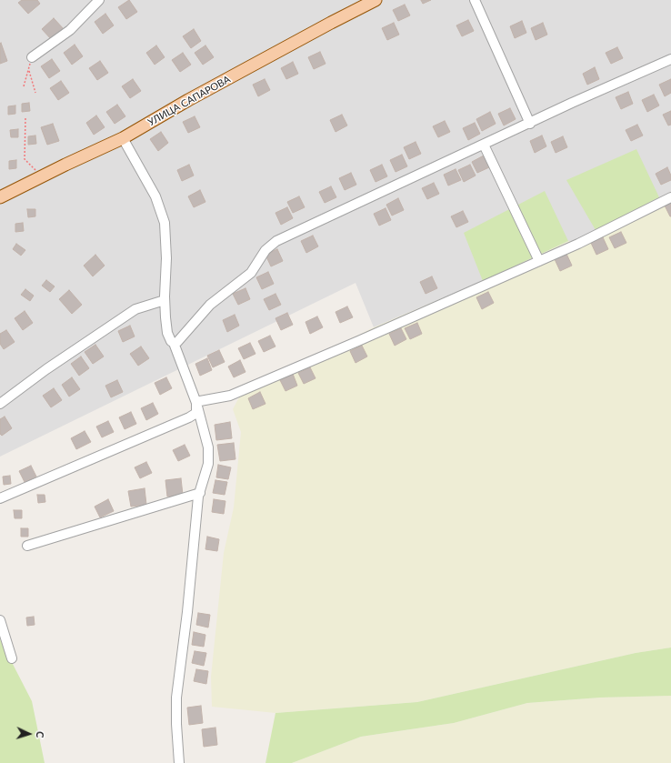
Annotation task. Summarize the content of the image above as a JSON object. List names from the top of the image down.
{
  "streets": {
    "main road": ["УЛИЦА САПАРОВА"]
  },
  "north": "right"
}
